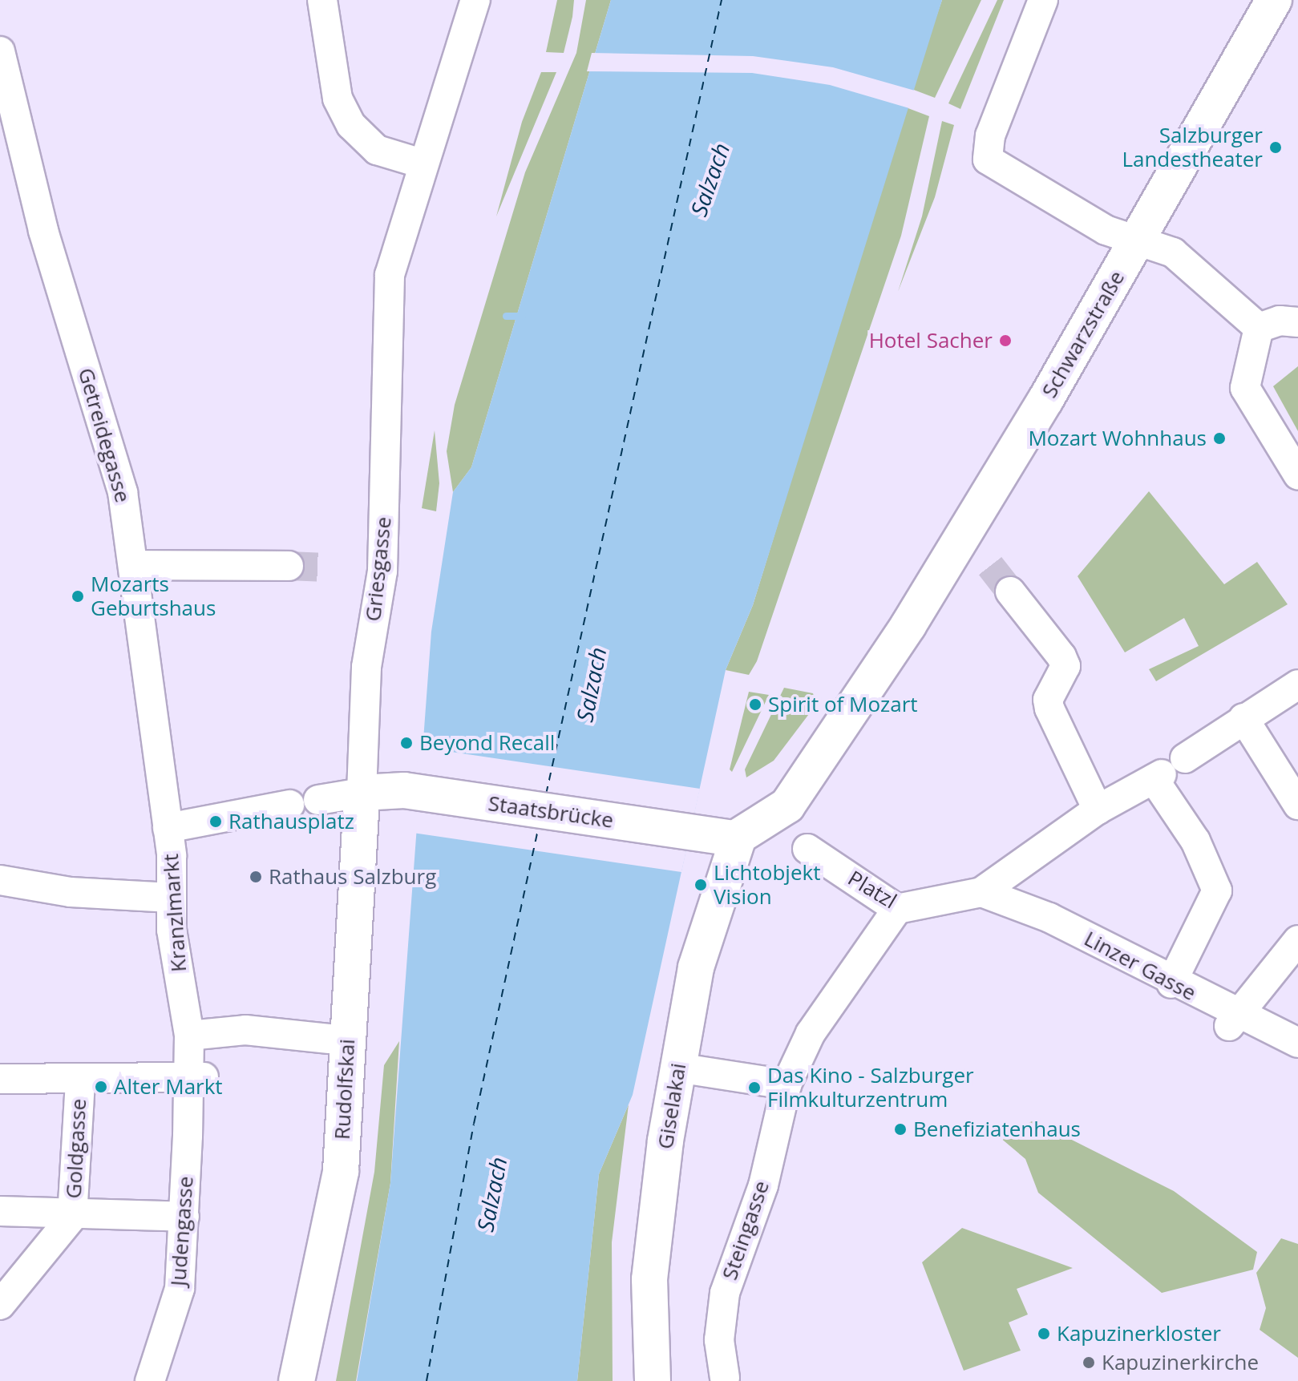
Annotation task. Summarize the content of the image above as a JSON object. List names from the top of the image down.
{
  "streets": {
    "main road": [
      "Schwarzstraße",
      "Staatsbrücke",
      "Rudolfskai",
      "Giselakai"
    ],
    "street": [
      "Getreidegasse",
      "Griesgasse",
      "Platzl",
      "Kranzlmarkt",
      "Linzer Gasse",
      "Goldgasse",
      "Steingasse",
      "Judengasse"
    ]
  },
  "crossings": [
    ["Schwarzstraße", "Staatsbrücke"],
    ["Schwarzstraße", "Giselakai"],
    ["Getreidegasse", "Kranzlmarkt"],
    ["Griesgasse", "Staatsbrücke"],
    ["Griesgasse", "Rudolfskai"],
    ["Staatsbrücke", "Rudolfskai"],
    ["Staatsbrücke", "Giselakai"],
    ["Platzl", "Linzer Gasse"],
    ["Platzl", "Steingasse"]
  ],
  "water": ["Salzach"],
  "places": [
    "Salzburger Landestheater",
    "Hotel Sacher",
    "Mozart Wohnhaus",
    "Mozarts Geburtshaus",
    "Spirit of Mozart",
    "Beyond Recall",
    "Rathausplatz",
    "Rathaus Salzburg",
    "Lichtobjekt Vision",
    "Alter Markt",
    "Das Kino - Salzburger Filmkulturzentrum",
    "Benefiziatenhaus",
    "Kapuzinerkloster",
    "Kapuzinerkirche"
  ]
}
